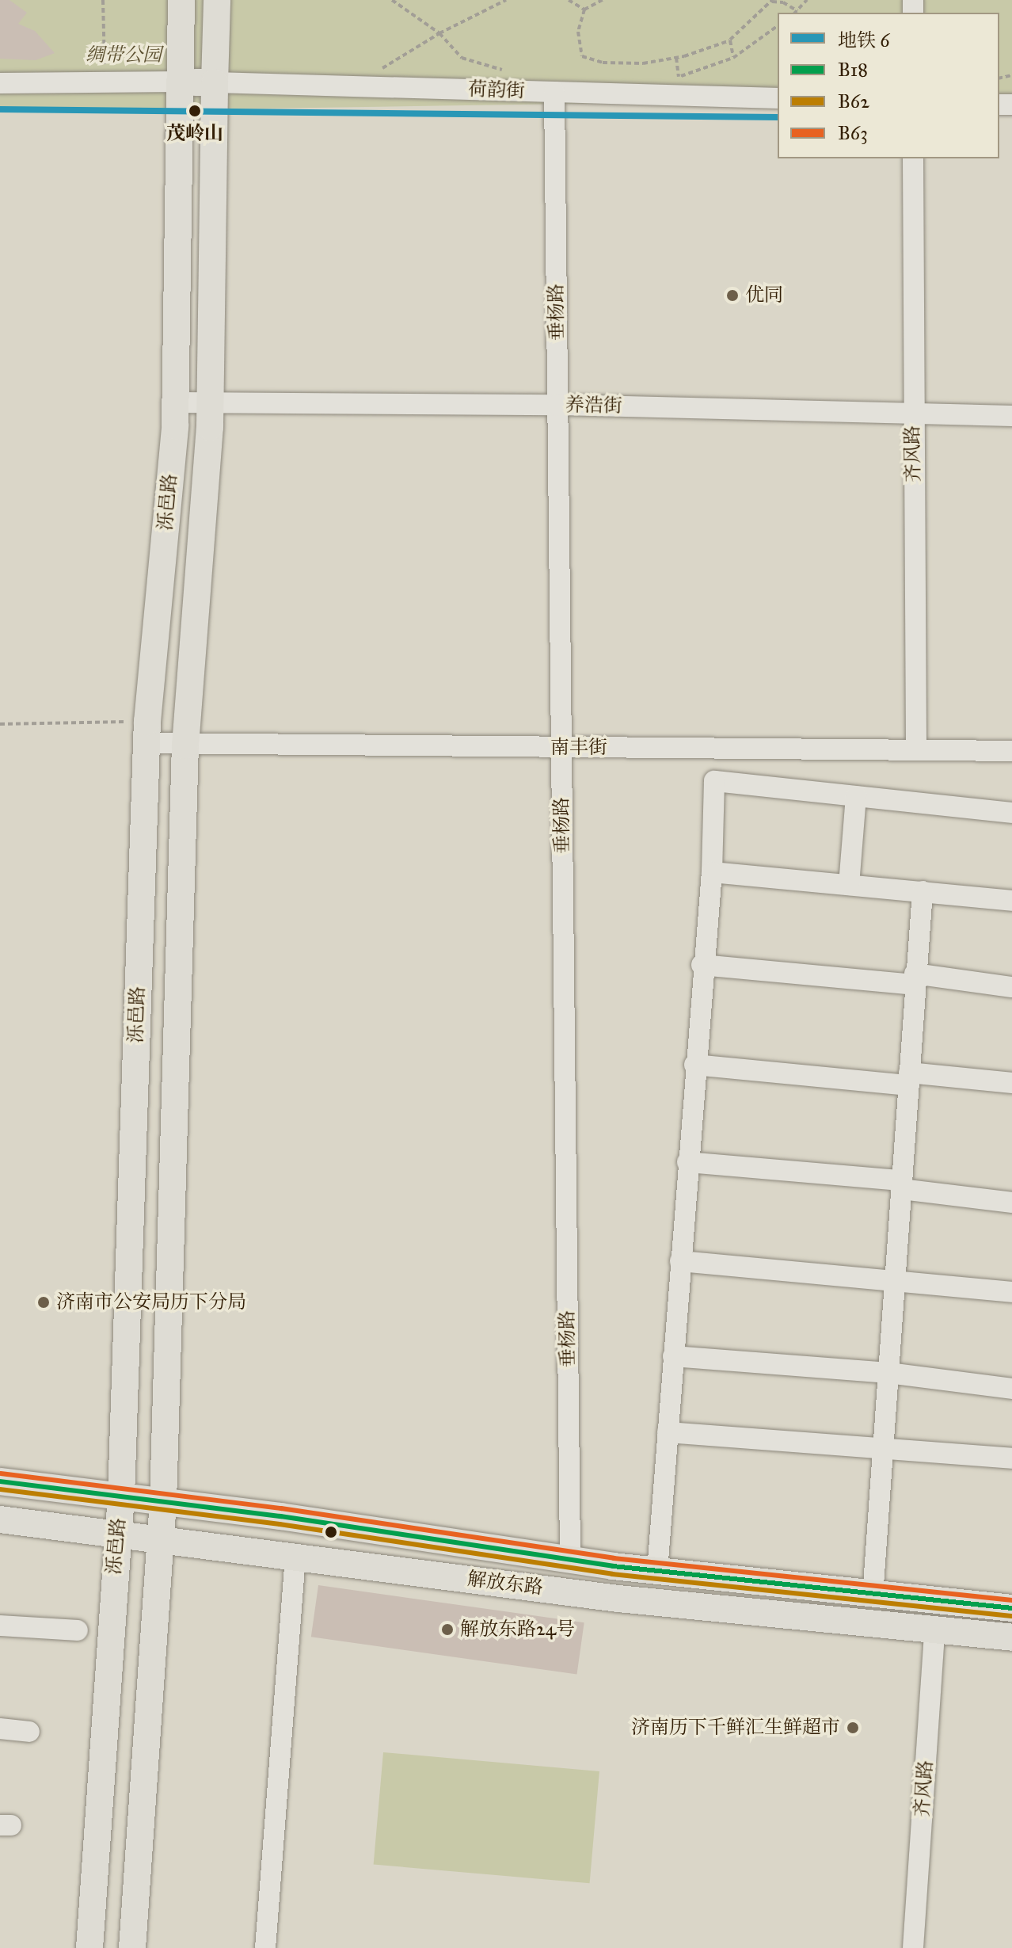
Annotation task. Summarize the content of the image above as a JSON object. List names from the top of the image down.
{
  "streets": {
    "main road": ["泺邑路", "解放东路"],
    "street": [
      "荷韵街",
      "垂杨路",
      "养浩街",
      "齐风路",
      "南丰街"
    ]
  },
  "crossings": [
    ["荷韵街", "垂杨路"],
    ["荷韵街", "泺邑路"],
    ["垂杨路", "养浩街"],
    ["垂杨路", "南丰街"],
    ["垂杨路", "解放东路"],
    ["养浩街", "齐风路"],
    ["养浩街", "泺邑路"],
    ["齐风路", "南丰街"],
    ["齐风路", "解放东路"],
    ["泺邑路", "南丰街"],
    ["泺邑路", "解放东路"]
  ],
  "parks": ["绸带公园"],
  "places": [
    "茂岭山",
    "优同",
    "济南市公安局历下分局",
    "解放东路24号",
    "济南历下千鲜汇生鲜超市"
  ],
  "lines": [
    "metro line 6",
    "transit line B63",
    "transit line B18",
    "transit line B62"
  ],
  "legend": [
    "地铁 6",
    "B18",
    "B62",
    "B63"
  ]
}
